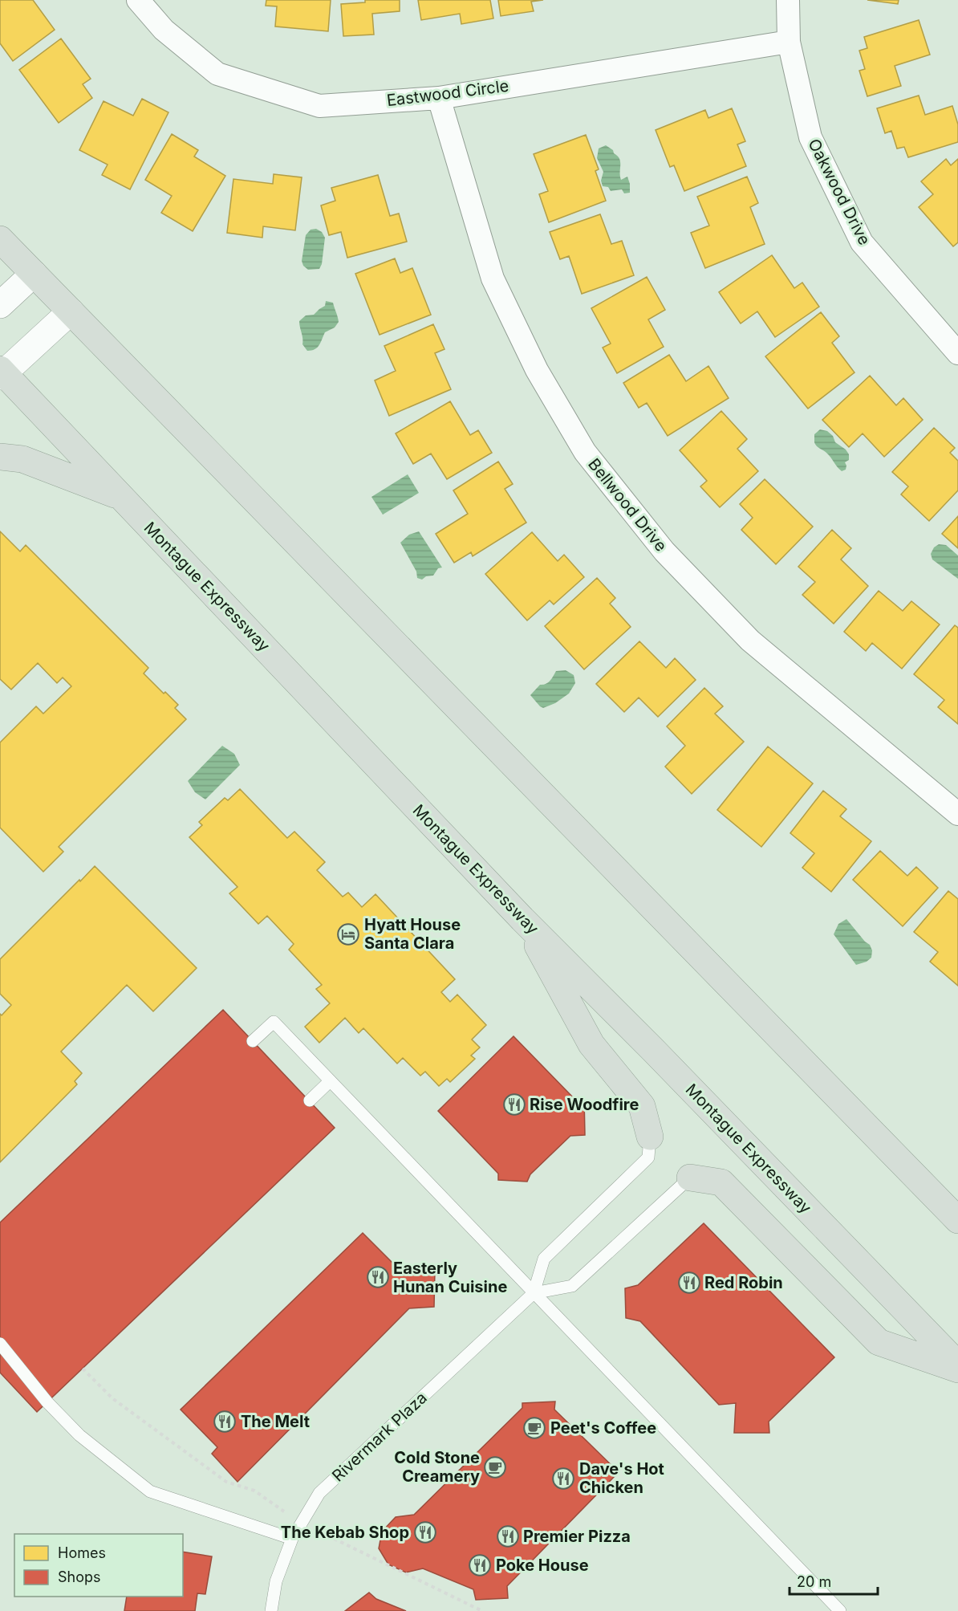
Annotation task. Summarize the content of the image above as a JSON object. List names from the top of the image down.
{
  "streets": {
    "highway": ["Montague Expressway"],
    "street": ["Eastwood Circle", "Oakwood Drive", "Bellwood Drive"],
    "lane": ["Rivermark Plaza"]
  },
  "crossings": [
    ["Eastwood Circle", "Oakwood Drive"],
    ["Eastwood Circle", "Bellwood Drive"]
  ],
  "places": {
    "hotel": ["Hyatt House Santa Clara"],
    "restaurant": [
      "Rise Woodfire",
      "Easterly Hunan Cuisine",
      "Red Robin",
      "The Melt",
      "Dave's Hot Chicken",
      "The Kebab Shop",
      "Premier Pizza",
      "Poke House"
    ],
    "cafe": ["Peet's Coffee", "Cold Stone Creamery"]
  },
  "legend": ["Homes", "Shops"],
  "scale_bar": "20 m"
}
